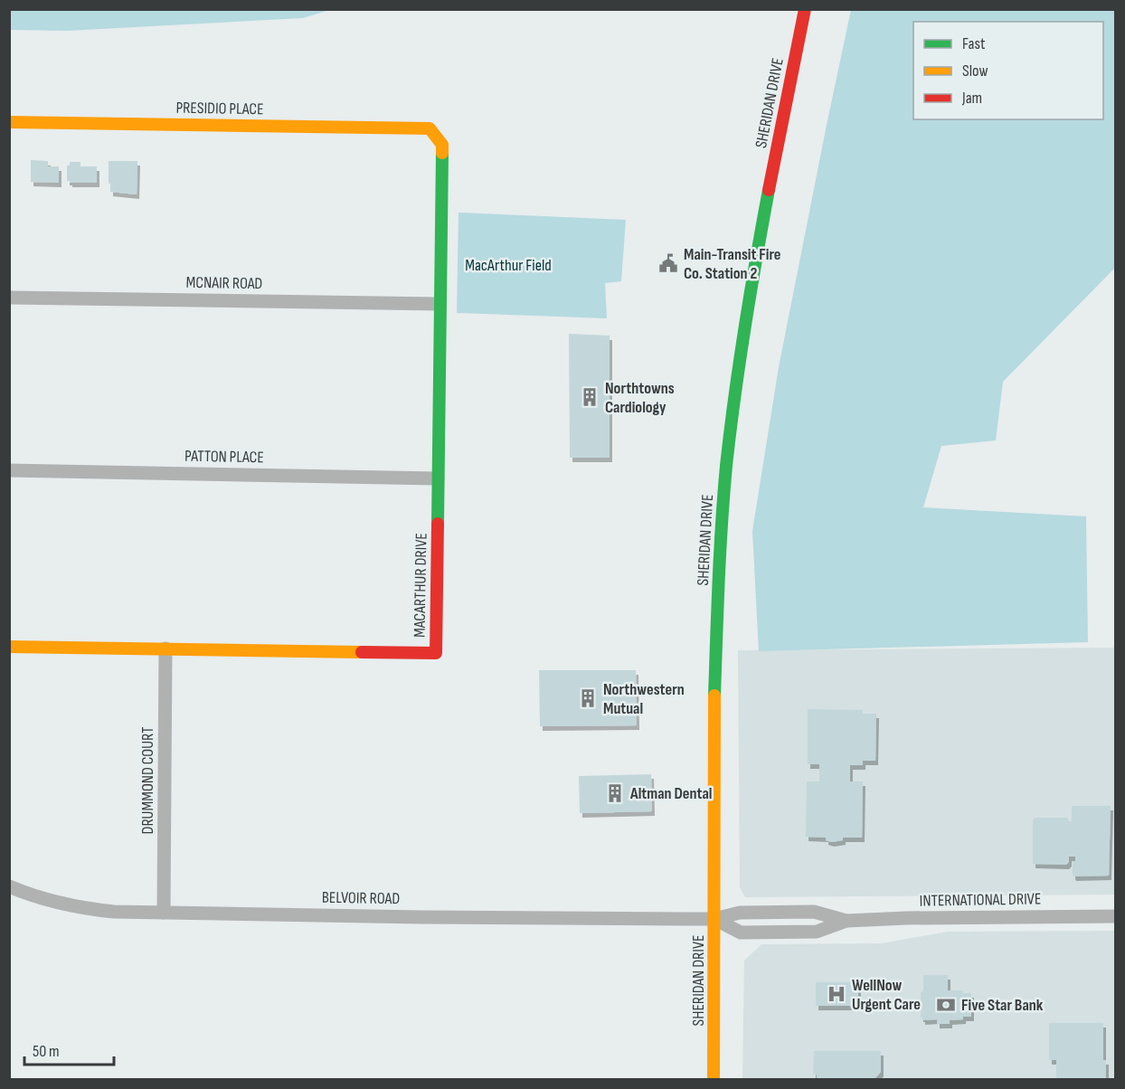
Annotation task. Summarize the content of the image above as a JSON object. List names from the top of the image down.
{
  "streets": {
    "street": [
      "SHERIDAN DRIVE",
      "PRESIDIO PLACE",
      "MCNAIR ROAD",
      "PATTON PLACE",
      "MACARTHUR DRIVE",
      "DRUMMOND COURT",
      "BELVOIR ROAD",
      "INTERNATIONAL DRIVE"
    ]
  },
  "crossings": [
    ["SHERIDAN DRIVE", "BELVOIR ROAD"],
    ["SHERIDAN DRIVE", "INTERNATIONAL DRIVE"],
    ["PRESIDIO PLACE", "MACARTHUR DRIVE"],
    ["MCNAIR ROAD", "MACARTHUR DRIVE"],
    ["PATTON PLACE", "MACARTHUR DRIVE"],
    ["MACARTHUR DRIVE", "DRUMMOND COURT"],
    ["DRUMMOND COURT", "BELVOIR ROAD"],
    ["BELVOIR ROAD", "INTERNATIONAL DRIVE"]
  ],
  "parks": ["MacArthur Field"],
  "places": {
    "public building": ["Main-Transit Fire Co. Station 2"],
    "building": ["Northtowns Cardiology", "Northwestern Mutual", "Altman Dental"],
    "hospital": ["WellNow Urgent Care"],
    "bank": ["Five Star Bank"]
  },
  "legend": ["Fast", "Slow", "Jam"],
  "scale_bar": "50 m"
}
